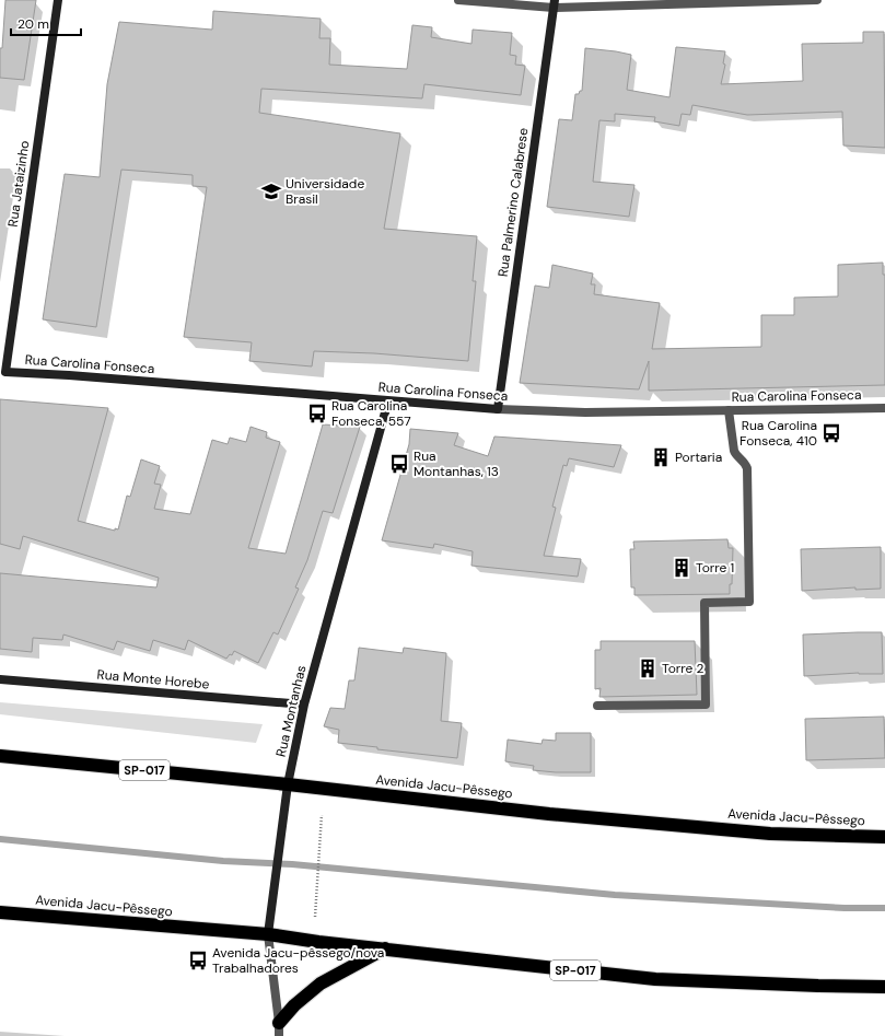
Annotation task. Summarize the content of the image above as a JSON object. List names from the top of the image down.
{
  "streets": {
    "highway": ["SP-017", "Avenida Jacu-Pêssego"],
    "street": [
      "Rua Jataizinho",
      "Rua Palmerino Calabrese",
      "Rua Carolina Fonseca",
      "Rua Monte Horebe",
      "Rua Montanhas"
    ]
  },
  "crossings": [
    ["Rua Jataizinho", "Rua Carolina Fonseca"],
    ["Rua Palmerino Calabrese", "Rua Carolina Fonseca"],
    ["Rua Carolina Fonseca", "Rua Montanhas"],
    ["Rua Monte Horebe", "Rua Montanhas"],
    ["Rua Montanhas", "Avenida Jacu-Pêssego"]
  ],
  "places": {
    "school or university": ["Universidade Brasil"],
    "bus stop": [
      "Rua Carolina Fonseca, 557",
      "Rua Carolina Fonseca, 410",
      "Rua Montanhas, 13",
      "Avenida Jacu-pêssego/nova Trabalhadores"
    ],
    "building": ["Portaria", "Torre 1", "Torre 2"]
  },
  "scale_bar": "20 m"
}
